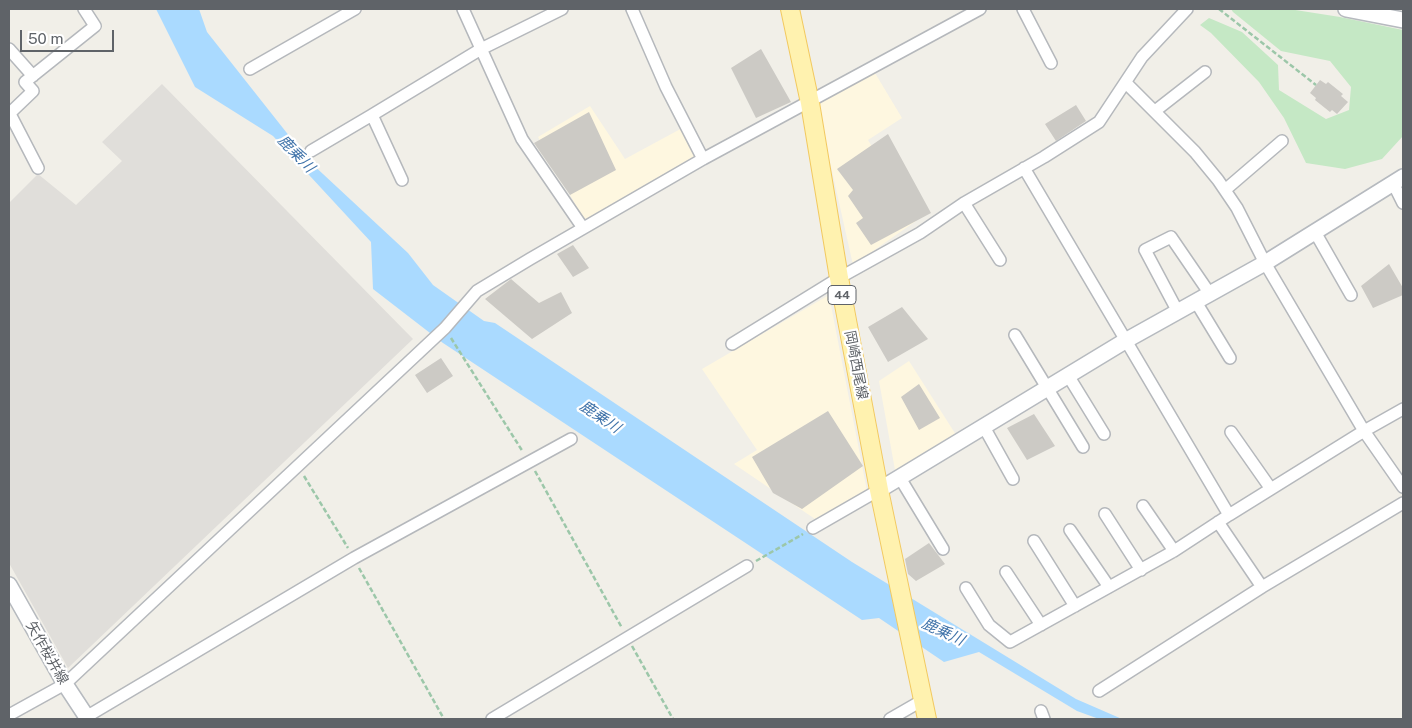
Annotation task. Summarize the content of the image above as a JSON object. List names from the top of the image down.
{
  "streets": {
    "main road": ["44", "岡崎西尾線"],
    "street": ["矢作桜井線"]
  },
  "water": ["鹿乗川"],
  "scale_bar": "50 m"
}
